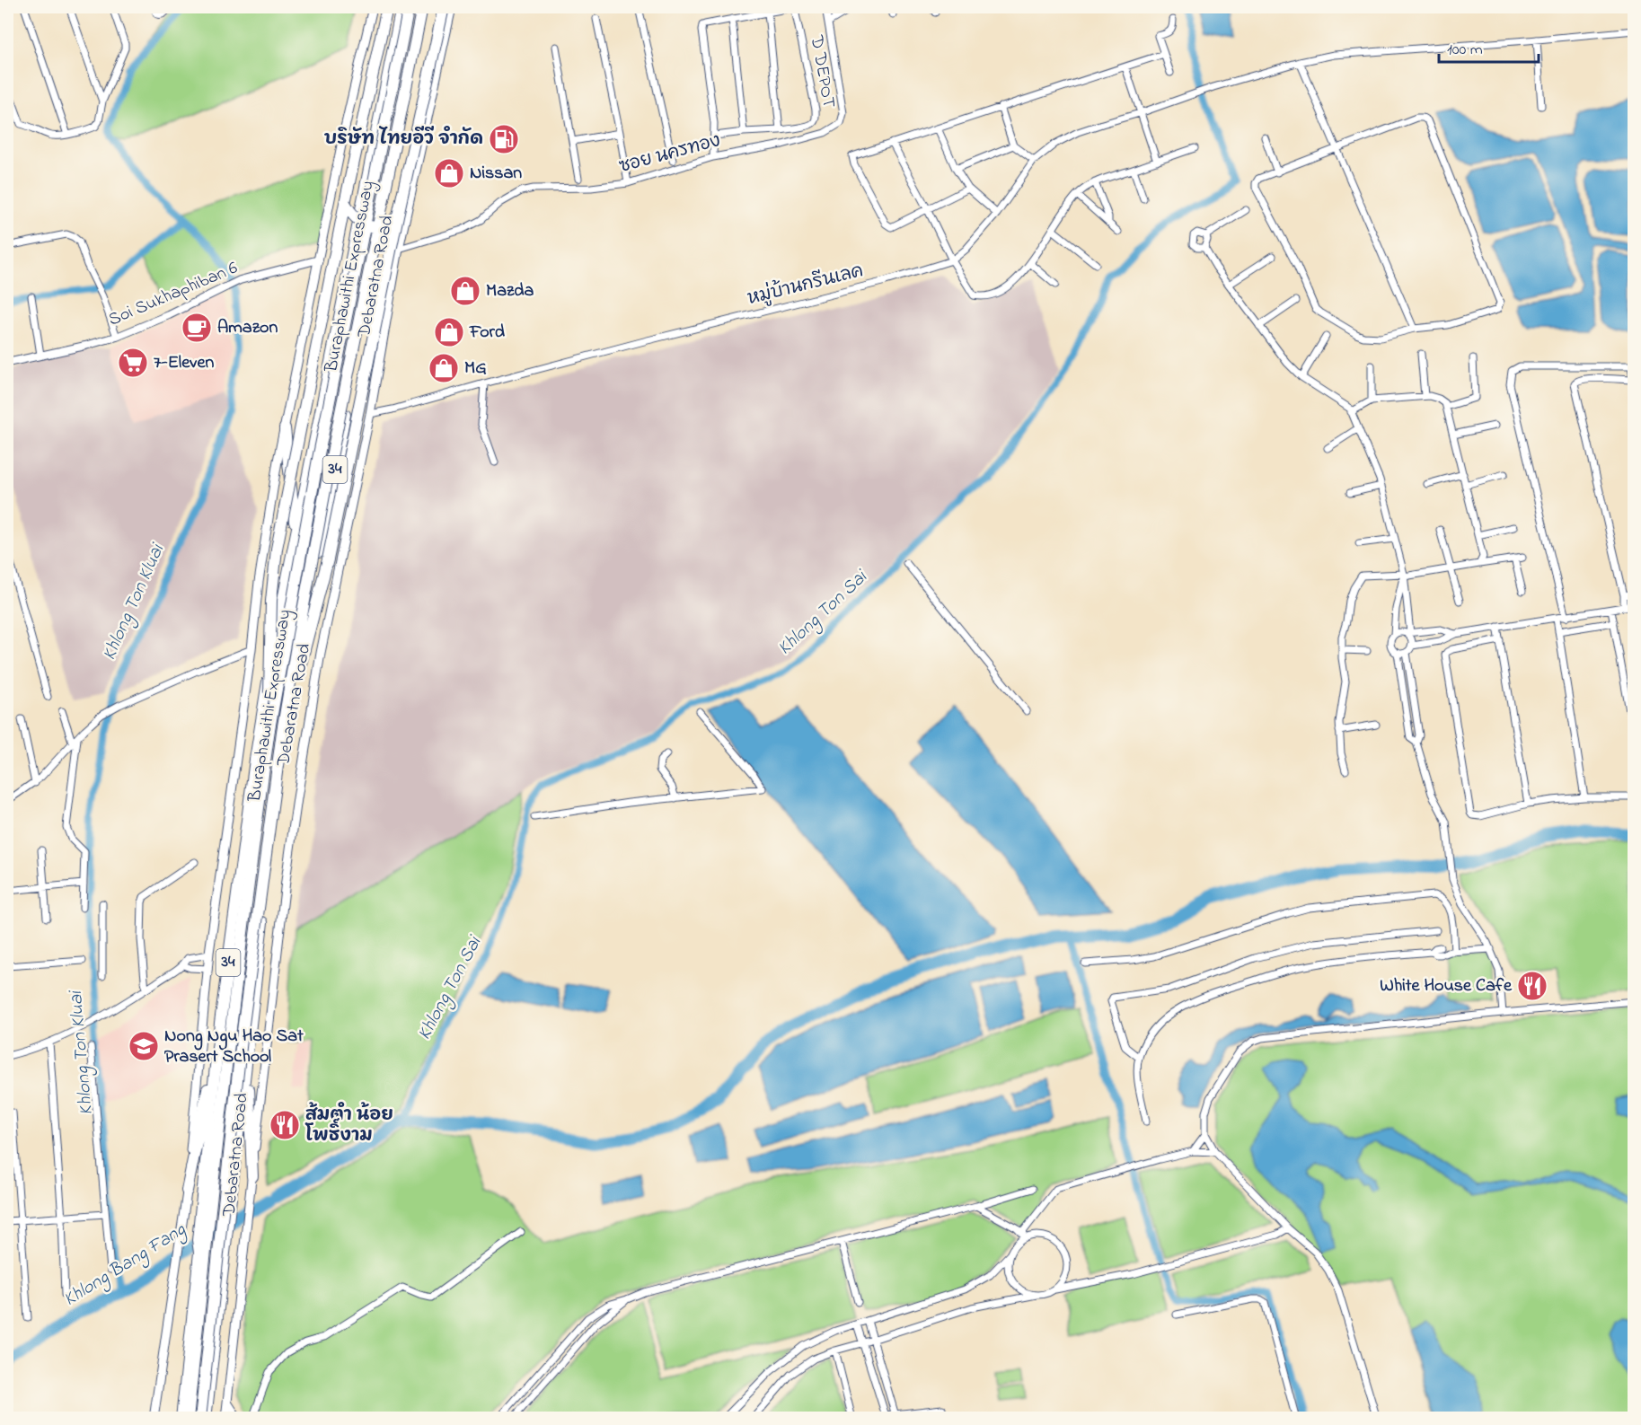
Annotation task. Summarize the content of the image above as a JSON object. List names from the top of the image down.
{
  "streets": {
    "highway": ["Buraphawithi Expressway", "Debaratna Road", "34"],
    "street": [
      "D DEPOT",
      "ซอย นครทอง",
      "หมู่บ้านกรีนเลค",
      "Soi Sukhaphiban 6"
    ]
  },
  "crossings": [
    ["D DEPOT", "ซอย นครทอง"],
    ["ซอย นครทอง", "Debaratna Road"],
    ["Debaratna Road", "หมู่บ้านกรีนเลค"],
    ["Soi Sukhaphiban 6", "34"]
  ],
  "water": ["Khlong Ton Kluai", "Khlong Ton Sai", "Khlong Bang Fang"],
  "places": {
    "fuel station": ["บริษัท ไทยอีวี จำกัด"],
    "shop": [
      "Nissan",
      "Mazda",
      "Ford",
      "MG"
    ],
    "cafe": ["Amazon"],
    "supermarket": ["7-Eleven"],
    "restaurant": ["White House Cafe", "ส้มตำ น้อย โพธิ์งาม"],
    "school or university": ["Nong Ngu Hao Sat Prasert School"]
  },
  "scale_bar": "100 m"
}
